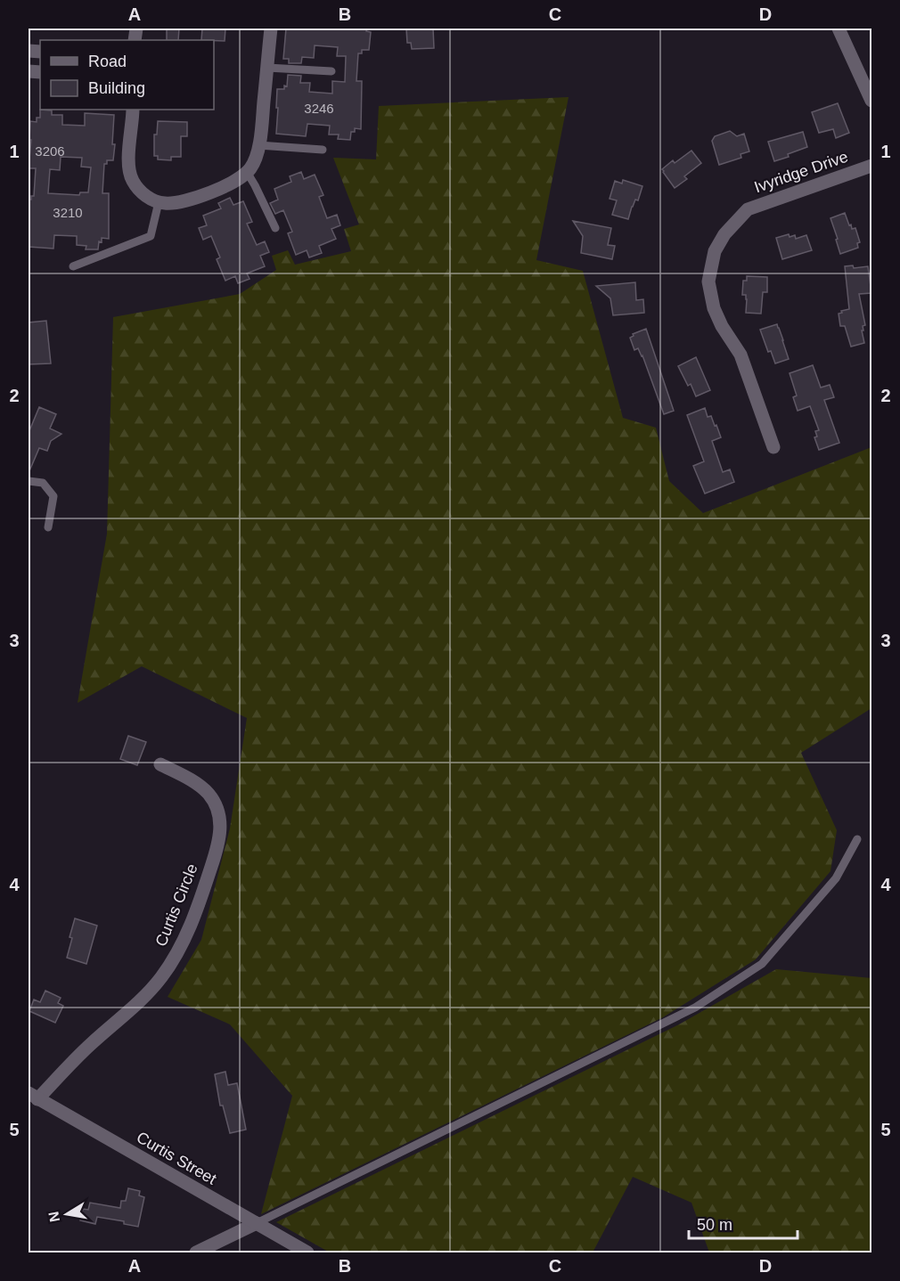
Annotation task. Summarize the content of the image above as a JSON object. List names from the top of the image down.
{
  "streets": {
    "street": ["Ivyridge Drive", "Curtis Circle", "Curtis Street"]
  },
  "crossings": [
    ["Curtis Circle", "Curtis Street"]
  ],
  "house_numbers": ["3246", "3206", "3210"],
  "legend": ["Road", "Building"],
  "scale_bar": "50 m",
  "north": "left",
  "grid": {
    "columns": [
      "A",
      "B",
      "C",
      "D"
    ],
    "rows": [
      "1",
      "2",
      "3",
      "4",
      "5"
    ]
  }
}
